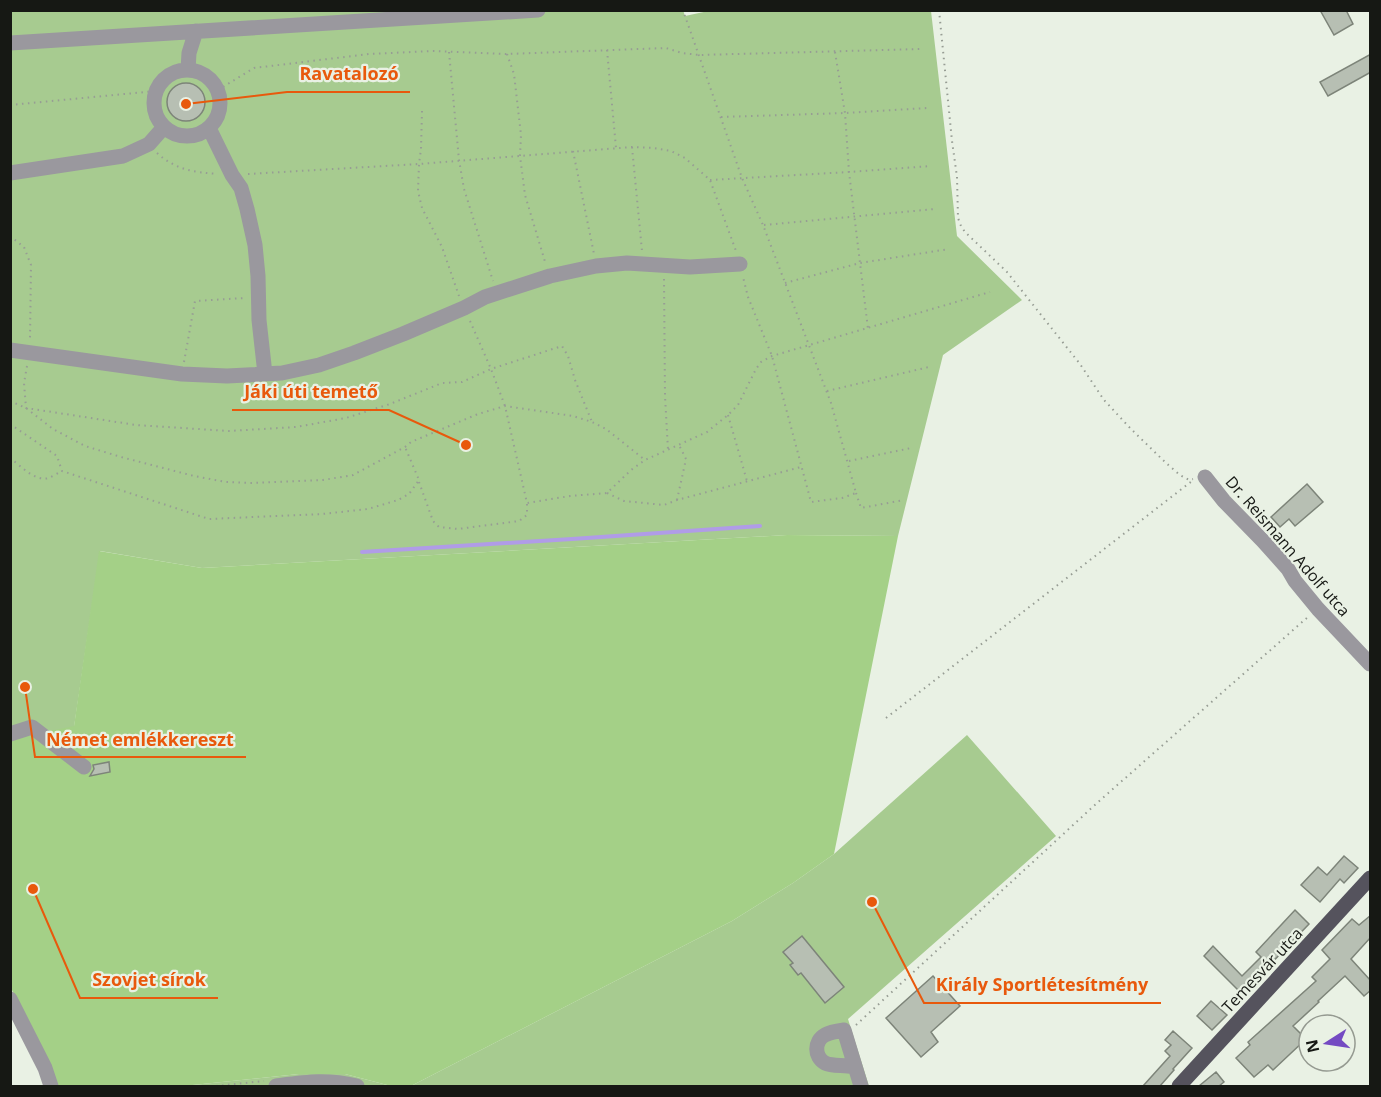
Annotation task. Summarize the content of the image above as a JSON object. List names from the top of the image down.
{
  "streets": {
    "main road": ["Temesvár utca"],
    "street": ["Dr. Reismann Adolf utca"]
  },
  "places": [
    "Ravatalozó",
    "Jáki úti temető",
    "Német emlékkereszt",
    "Szovjet sírok",
    "Király Sportlétesítmény"
  ],
  "north": "left"
}
